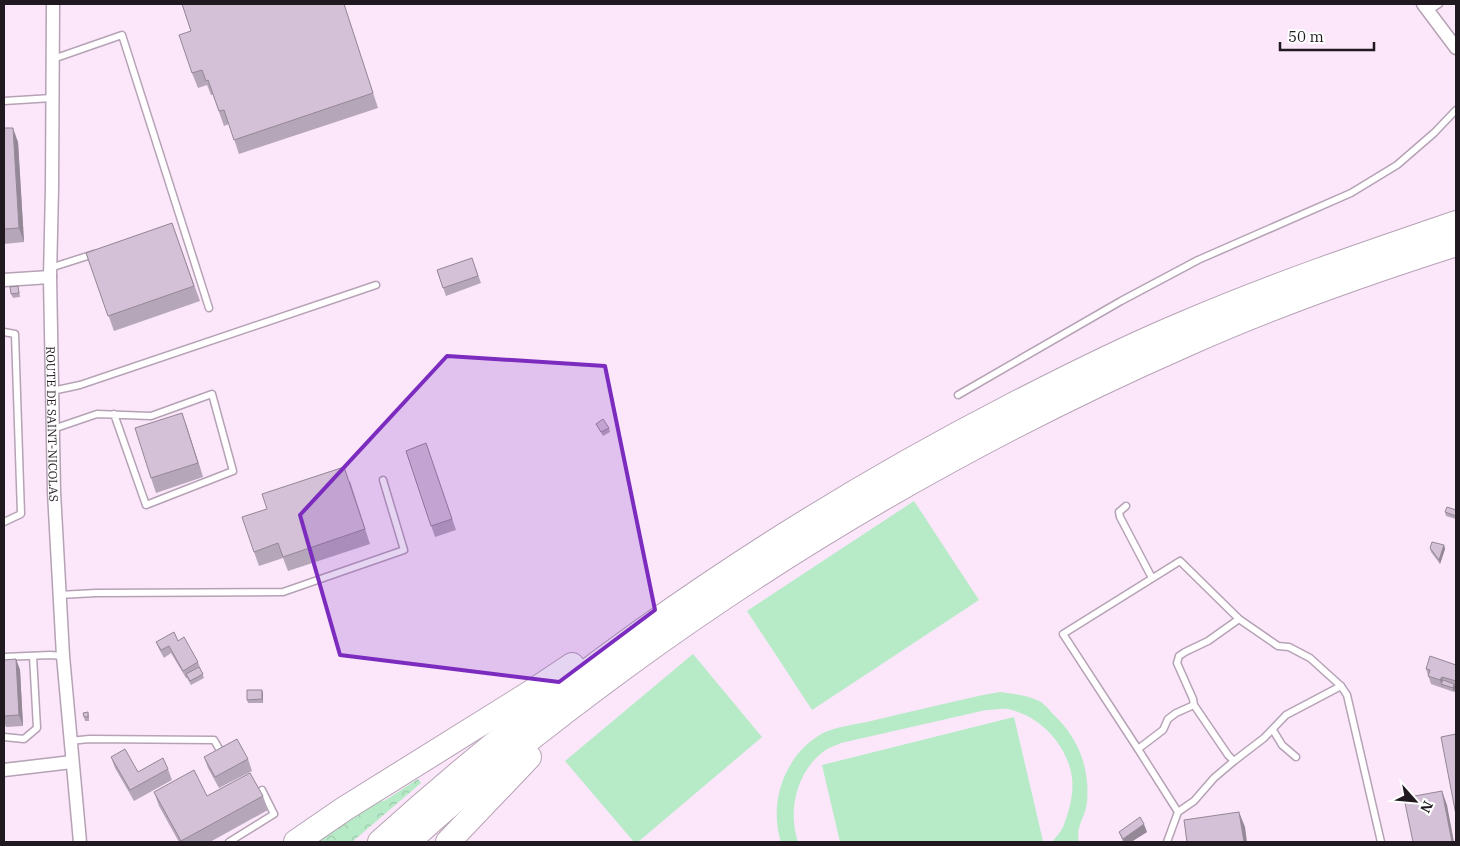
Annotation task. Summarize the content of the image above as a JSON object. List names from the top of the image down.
{
  "streets": {
    "street": ["ROUTE DE SAINT-NICOLAS"]
  },
  "scale_bar": "50 m",
  "north": "bottom right"
}
